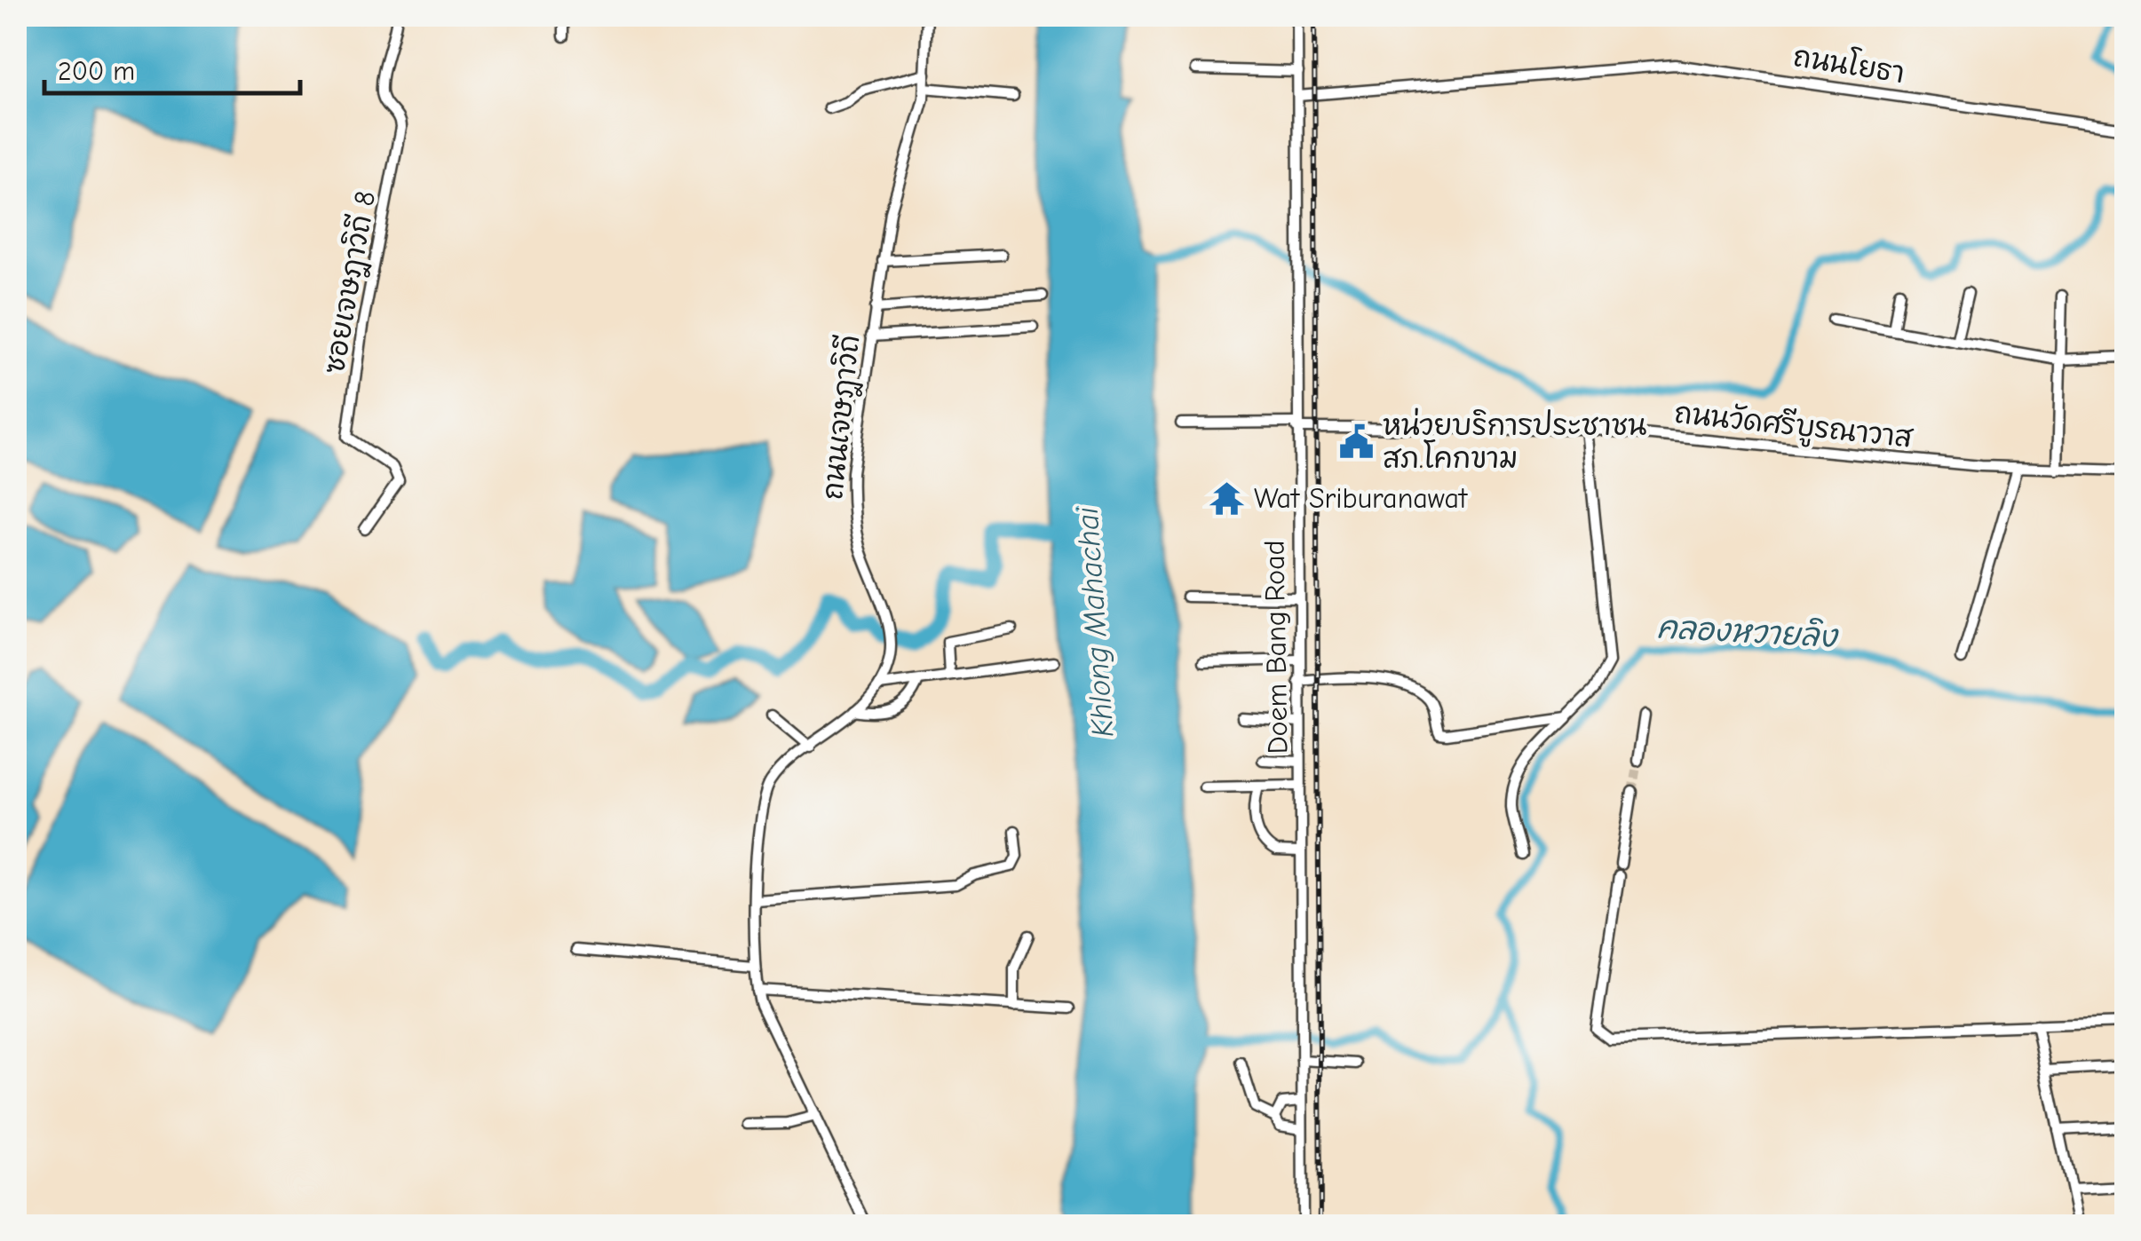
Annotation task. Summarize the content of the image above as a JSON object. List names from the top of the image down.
{
  "streets": {
    "street": [
      "ถนนโยธา",
      "ซอยเจษฎาวิถี 8",
      "ถนนเจษฎาวิถี",
      "ถนนวัดศรีบูรณาวาส",
      "Doem Bang Road"
    ]
  },
  "crossings": [
    ["ถนนโยธา", "Doem Bang Road"],
    ["ถนนวัดศรีบูรณาวาส", "Doem Bang Road"]
  ],
  "water": ["Khlong Mahachai", "คลองหวายลิง"],
  "places": {
    "public building": ["หน่วยบริการประชาชน สภ.โคกขาม"],
    "temple": ["Wat Sriburanawat"]
  },
  "scale_bar": "200 m"
}
